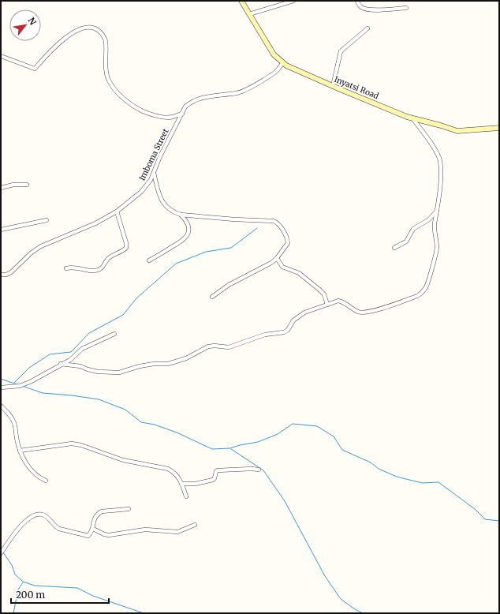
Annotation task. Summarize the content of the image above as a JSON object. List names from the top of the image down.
{
  "streets": {
    "street": ["Inyatsi Road", "Imboma Street"]
  },
  "crossings": [
    ["Inyatsi Road", "Imboma Street"]
  ],
  "scale_bar": "200 m",
  "north": "top right"
}
